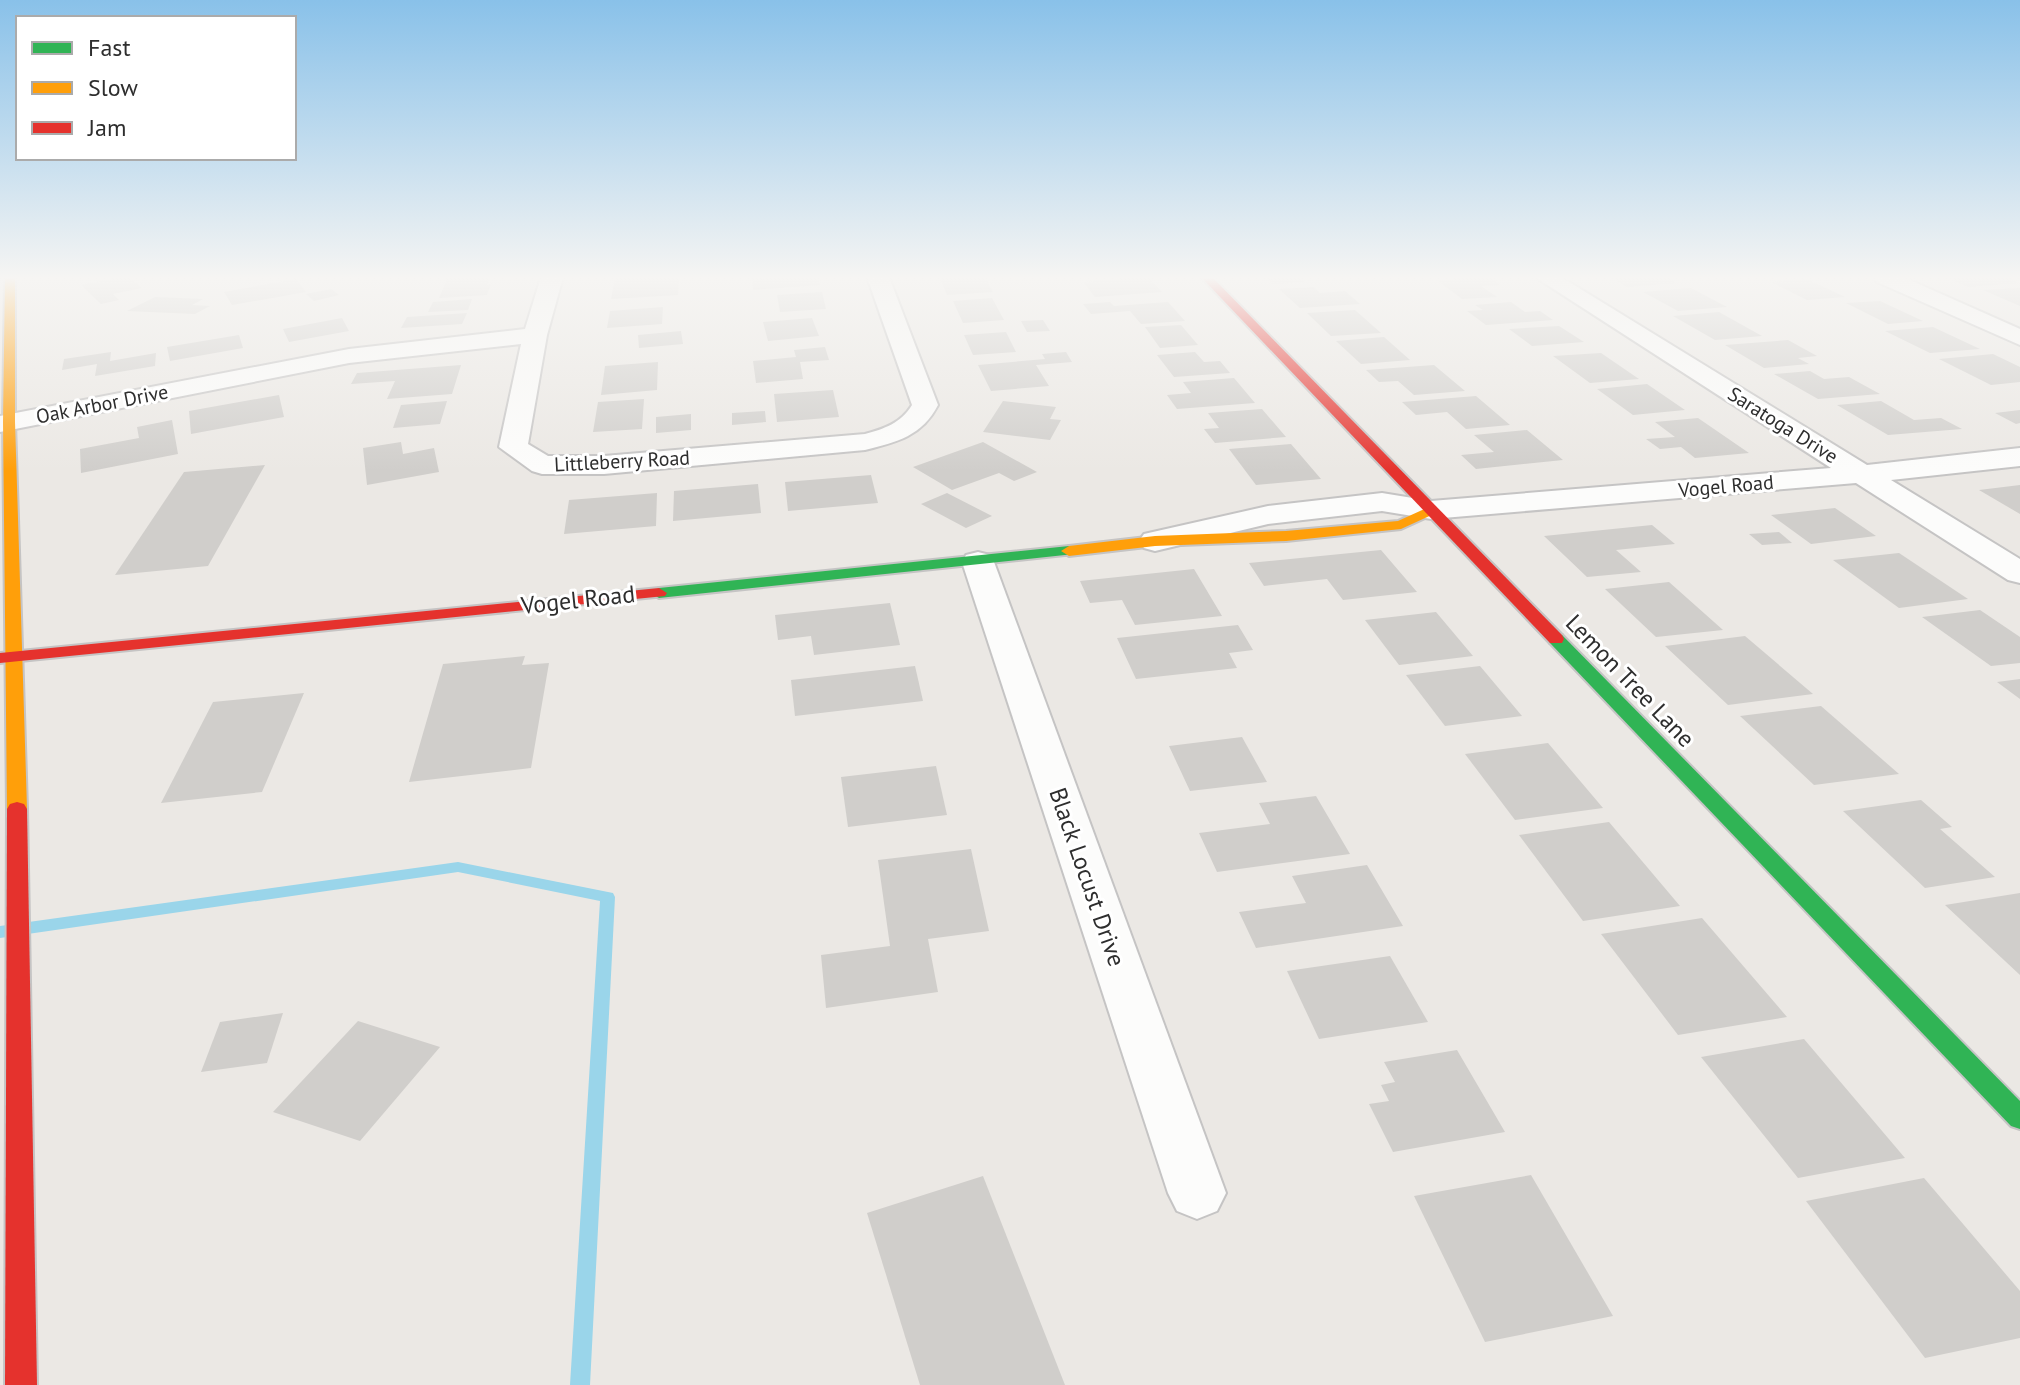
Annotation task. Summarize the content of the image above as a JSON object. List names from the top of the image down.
{
  "streets": {
    "street": [
      "Oak Arbor Drive",
      "Saratoga Drive",
      "Littleberry Road",
      "Vogel Road",
      "Lemon Tree Lane",
      "Black Locust Drive"
    ]
  },
  "crossings": [
    ["Saratoga Drive", "Vogel Road"],
    ["Vogel Road", "Lemon Tree Lane"],
    ["Vogel Road", "Black Locust Drive"]
  ],
  "legend": ["Fast", "Slow", "Jam"]
}
